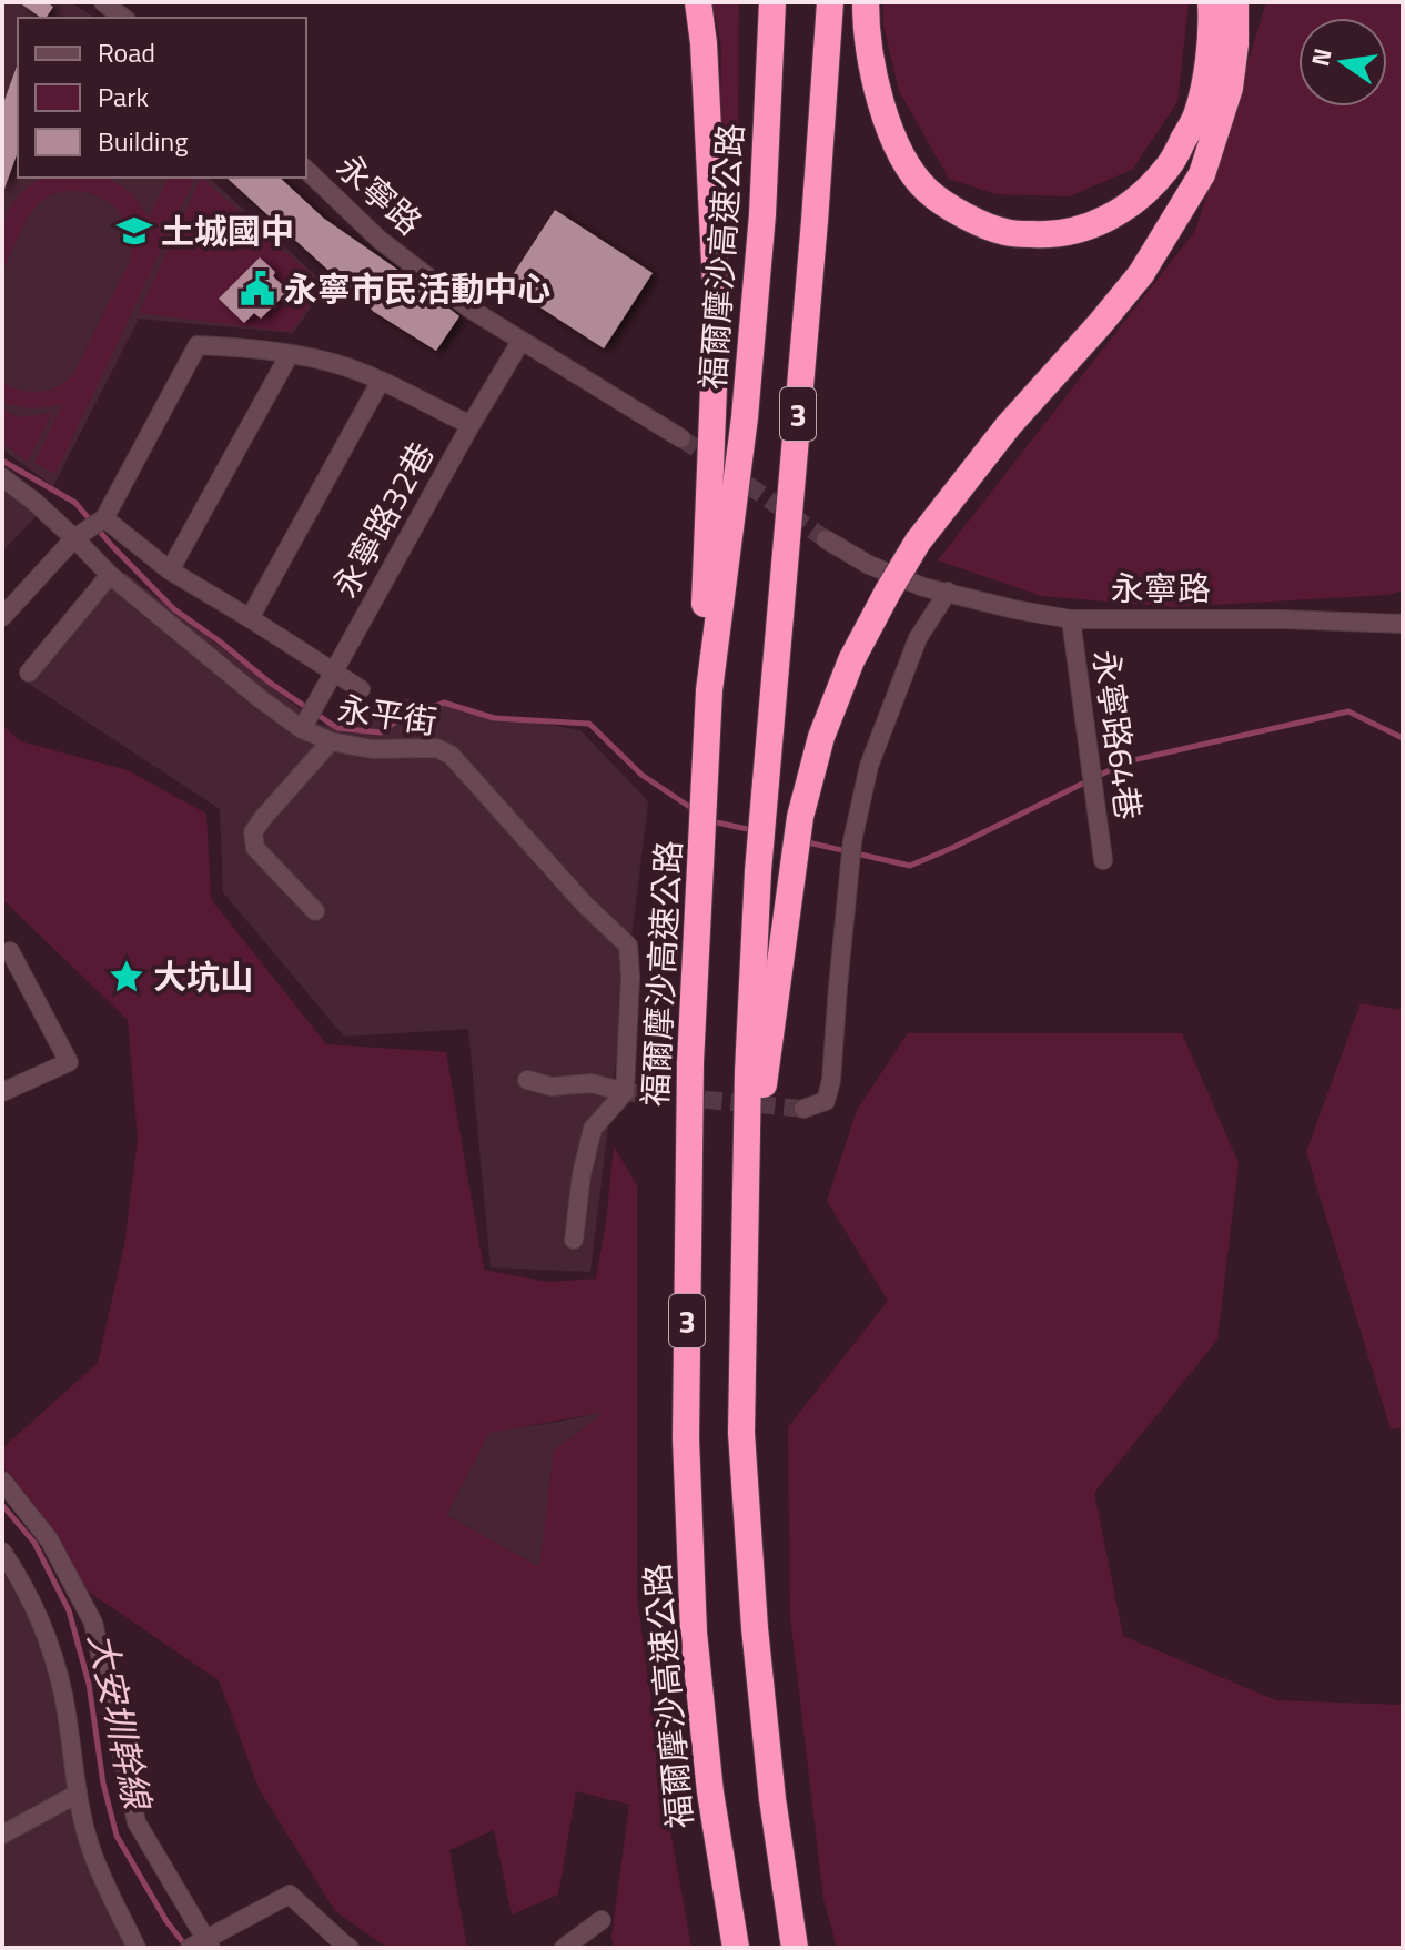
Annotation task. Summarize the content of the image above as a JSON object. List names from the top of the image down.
{
  "streets": {
    "highway": ["福爾摩沙高速公路", "3"],
    "street": [
      "永寧路",
      "永寧路32巷",
      "永平街",
      "永寧路64巷"
    ]
  },
  "crossings": [
    ["永寧路", "永寧路32巷"],
    ["永寧路", "永寧路64巷"],
    ["永寧路32巷", "永平街"]
  ],
  "water": ["大安圳幹線"],
  "places": {
    "school or university": ["土城國中"],
    "public building": ["永寧市民活動中心"],
    "place": ["大坑山"]
  },
  "legend": ["Road", "Park", "Building"],
  "north": "left"
}
